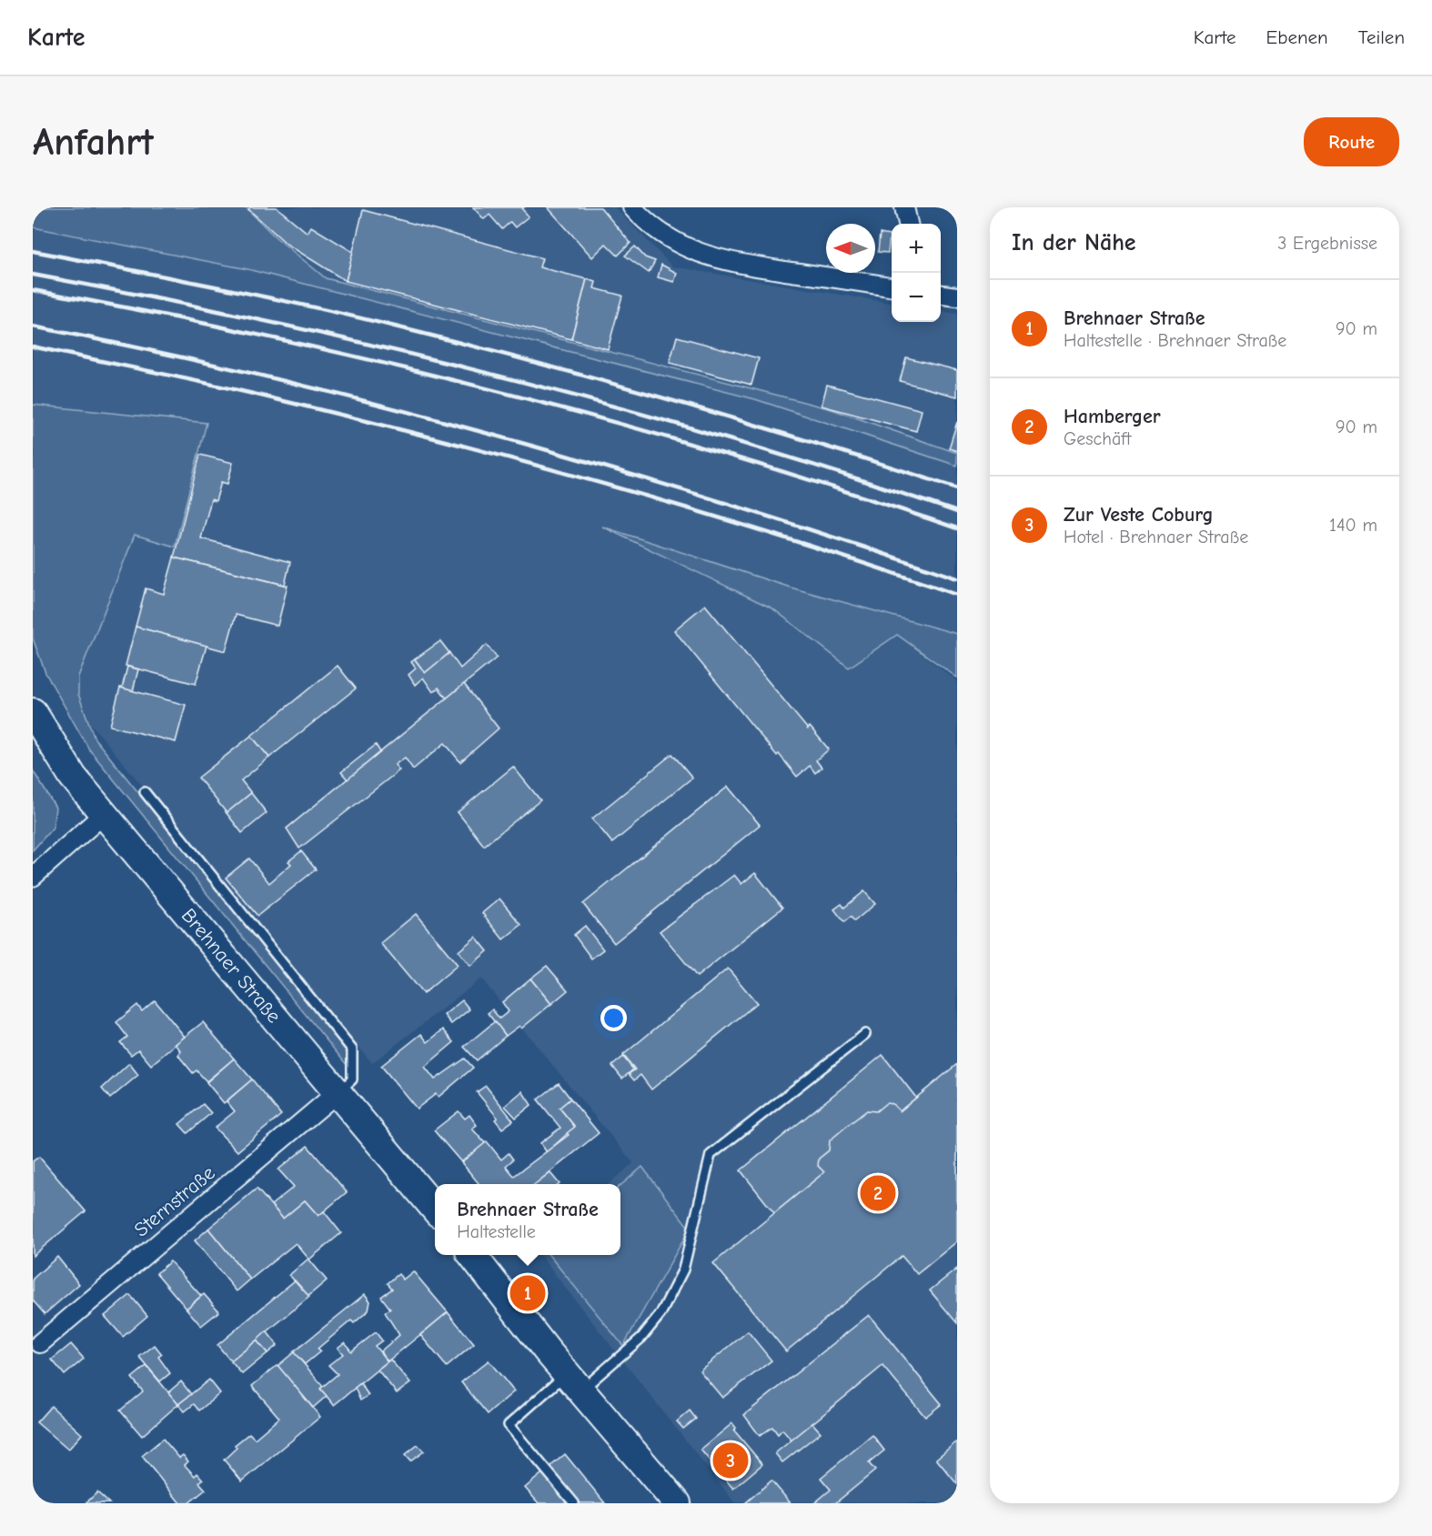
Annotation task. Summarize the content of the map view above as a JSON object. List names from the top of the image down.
{
  "streets": {
    "main road": ["Brehnaer Straße"],
    "street": ["Sternstraße"]
  },
  "crossings": [
    ["Brehnaer Straße", "Sternstraße"]
  ],
  "north": "left",
  "page": {
    "header": "Karte",
    "nav": ["Karte", "Ebenen", "Teilen"],
    "buttons": "Route",
    "title": "Anfahrt",
    "heading": ["In der Nähe", "3 Ergebnisse"],
    "map_buttons": ["+", "−"],
    "list": [
      {
        "mark": "1",
        "name": "Brehnaer Straße",
        "note": "Haltestelle · Brehnaer Straße",
        "value": "90 m"
      },
      {
        "mark": "2",
        "name": "Hamberger",
        "note": "Geschäft",
        "value": "90 m"
      },
      {
        "mark": "3",
        "name": "Zur Veste Coburg",
        "note": "Hotel · Brehnaer Straße",
        "value": "140 m"
      }
    ],
    "pins": ["2", "1", "3"],
    "popup": ["Brehnaer Straße", "Haltestelle"]
  }
}
